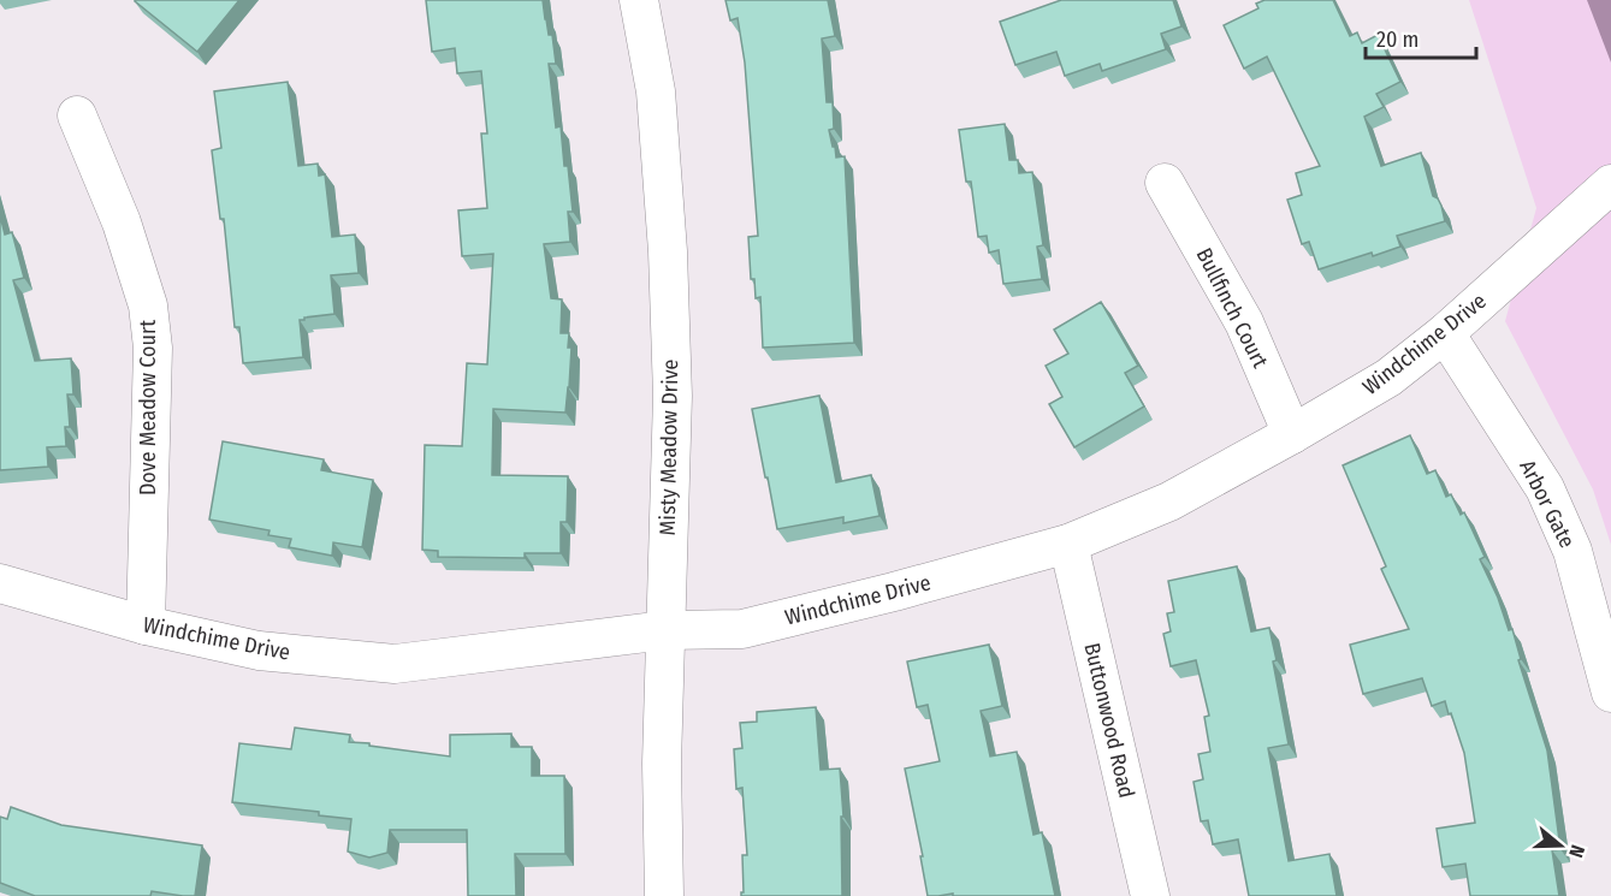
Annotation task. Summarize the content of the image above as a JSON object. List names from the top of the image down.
{
  "streets": {
    "street": [
      "Bullfinch Court",
      "Windchime Drive",
      "Dove Meadow Court",
      "Misty Meadow Drive",
      "Arbor Gate",
      "Buttonwood Road"
    ]
  },
  "crossings": [
    ["Bullfinch Court", "Windchime Drive"],
    ["Windchime Drive", "Dove Meadow Court"],
    ["Windchime Drive", "Misty Meadow Drive"],
    ["Windchime Drive", "Arbor Gate"],
    ["Windchime Drive", "Buttonwood Road"]
  ],
  "scale_bar": "20 m",
  "north": "right"
}
